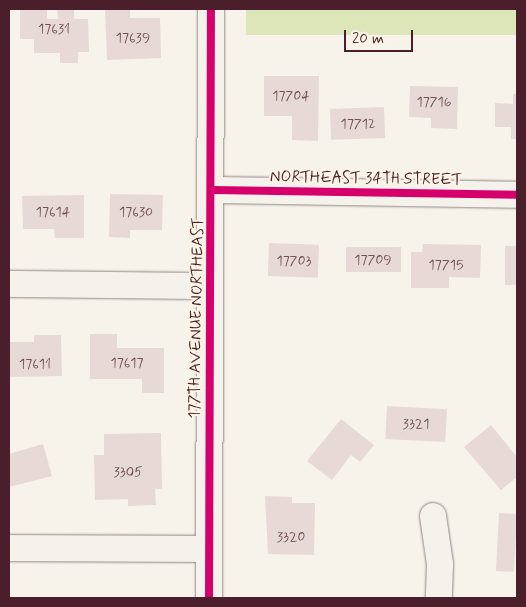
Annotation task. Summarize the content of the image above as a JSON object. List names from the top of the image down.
{
  "streets": {
    "street": ["NORTHEAST 34TH STREET", "177TH AVENUE NORTHEAST"]
  },
  "crossings": [
    ["NORTHEAST 34TH STREET", "177TH AVENUE NORTHEAST"]
  ],
  "house_numbers": [
    "17631",
    "17639",
    "17704",
    "17716",
    "17712",
    "17614",
    "17630",
    "17709",
    "17703",
    "17715",
    "17617",
    "17611",
    "3321",
    "3305",
    "3320"
  ],
  "scale_bar": "20 m"
}
